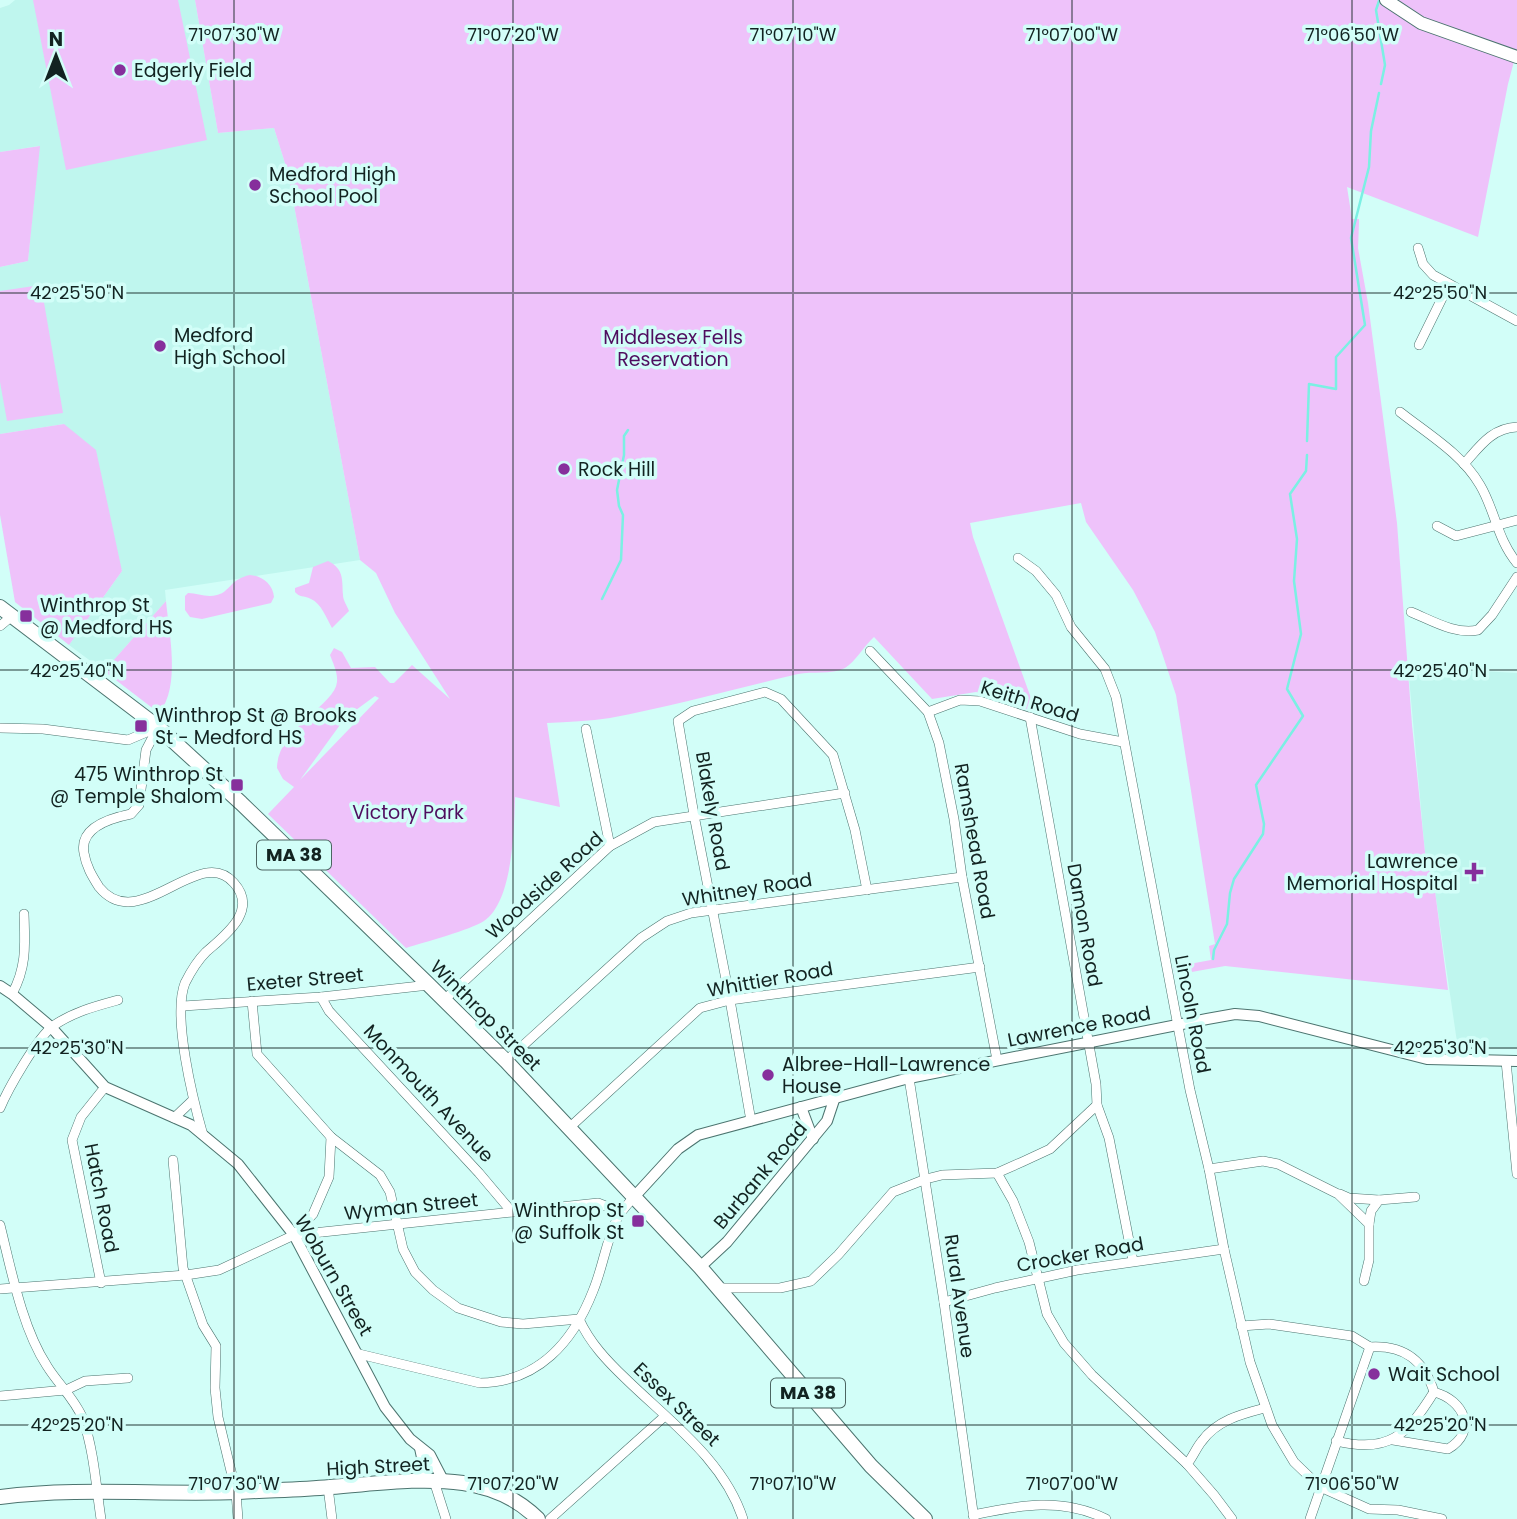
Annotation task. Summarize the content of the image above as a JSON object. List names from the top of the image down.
{
  "streets": {
    "main road": ["MA 38", "Winthrop Street", "High Street"],
    "street": [
      "Keith Road",
      "Blakely Road",
      "Ramshead Road",
      "Woodside Road",
      "Whitney Road",
      "Damon Road",
      "Exeter Street",
      "Whittier Road",
      "Lincoln Road",
      "Lawrence Road",
      "Monmouth Avenue",
      "Burbank Road",
      "Hatch Road",
      "Wyman Street",
      "Crocker Road",
      "Woburn Street",
      "Rural Avenue",
      "Essex Street"
    ]
  },
  "crossings": [
    ["Keith Road", "Ramshead Road"],
    ["Keith Road", "Damon Road"],
    ["Keith Road", "Lincoln Road"],
    ["Blakely Road", "Woodside Road"],
    ["Blakely Road", "Whitney Road"],
    ["Blakely Road", "Whittier Road"],
    ["Blakely Road", "Lawrence Road"],
    ["Ramshead Road", "Whitney Road"],
    ["Ramshead Road", "Whittier Road"],
    ["Ramshead Road", "Lawrence Road"],
    ["Woodside Road", "Winthrop Street"],
    ["Whitney Road", "Winthrop Street"],
    ["Damon Road", "Lawrence Road"],
    ["Damon Road", "Crocker Road"],
    ["Exeter Street", "Winthrop Street"],
    ["Exeter Street", "Monmouth Avenue"],
    ["Whittier Road", "Winthrop Street"],
    ["Lincoln Road", "Lawrence Road"],
    ["Lincoln Road", "Crocker Road"],
    ["Winthrop Street", "Lawrence Road"],
    ["Winthrop Street", "Burbank Road"],
    ["Lawrence Road", "Burbank Road"],
    ["Lawrence Road", "Rural Avenue"],
    ["Monmouth Avenue", "Wyman Street"],
    ["Hatch Road", "Wyman Street"],
    ["Hatch Road", "Woburn Street"],
    ["Wyman Street", "Woburn Street"],
    ["Crocker Road", "Rural Avenue"],
    ["Woburn Street", "High Street"]
  ],
  "parks": ["Middlesex Fells Reservation", "Victory Park"],
  "places": {
    "other": [
      "Edgerly Field",
      "Medford High School Pool",
      "Medford High School",
      "Rock Hill",
      "Albree-Hall-Lawrence House",
      "Wait School"
    ],
    "transit": [
      "Winthrop St @ Medford HS",
      "Winthrop St @ Brooks St - Medford HS",
      "475 Winthrop St @ Temple Shalom",
      "Winthrop St @ Suffolk St"
    ],
    "health": ["Lawrence Memorial Hospital"]
  },
  "north": "top",
  "coordinates": [
    "71°07'30\"W",
    "71°07'20\"W",
    "71°07'10\"W",
    "71°07'00\"W",
    "71°06'50\"W",
    "42°25'50\"N",
    "42°25'40\"N",
    "42°25'30\"N",
    "42°25'20\"N"
  ]
}
